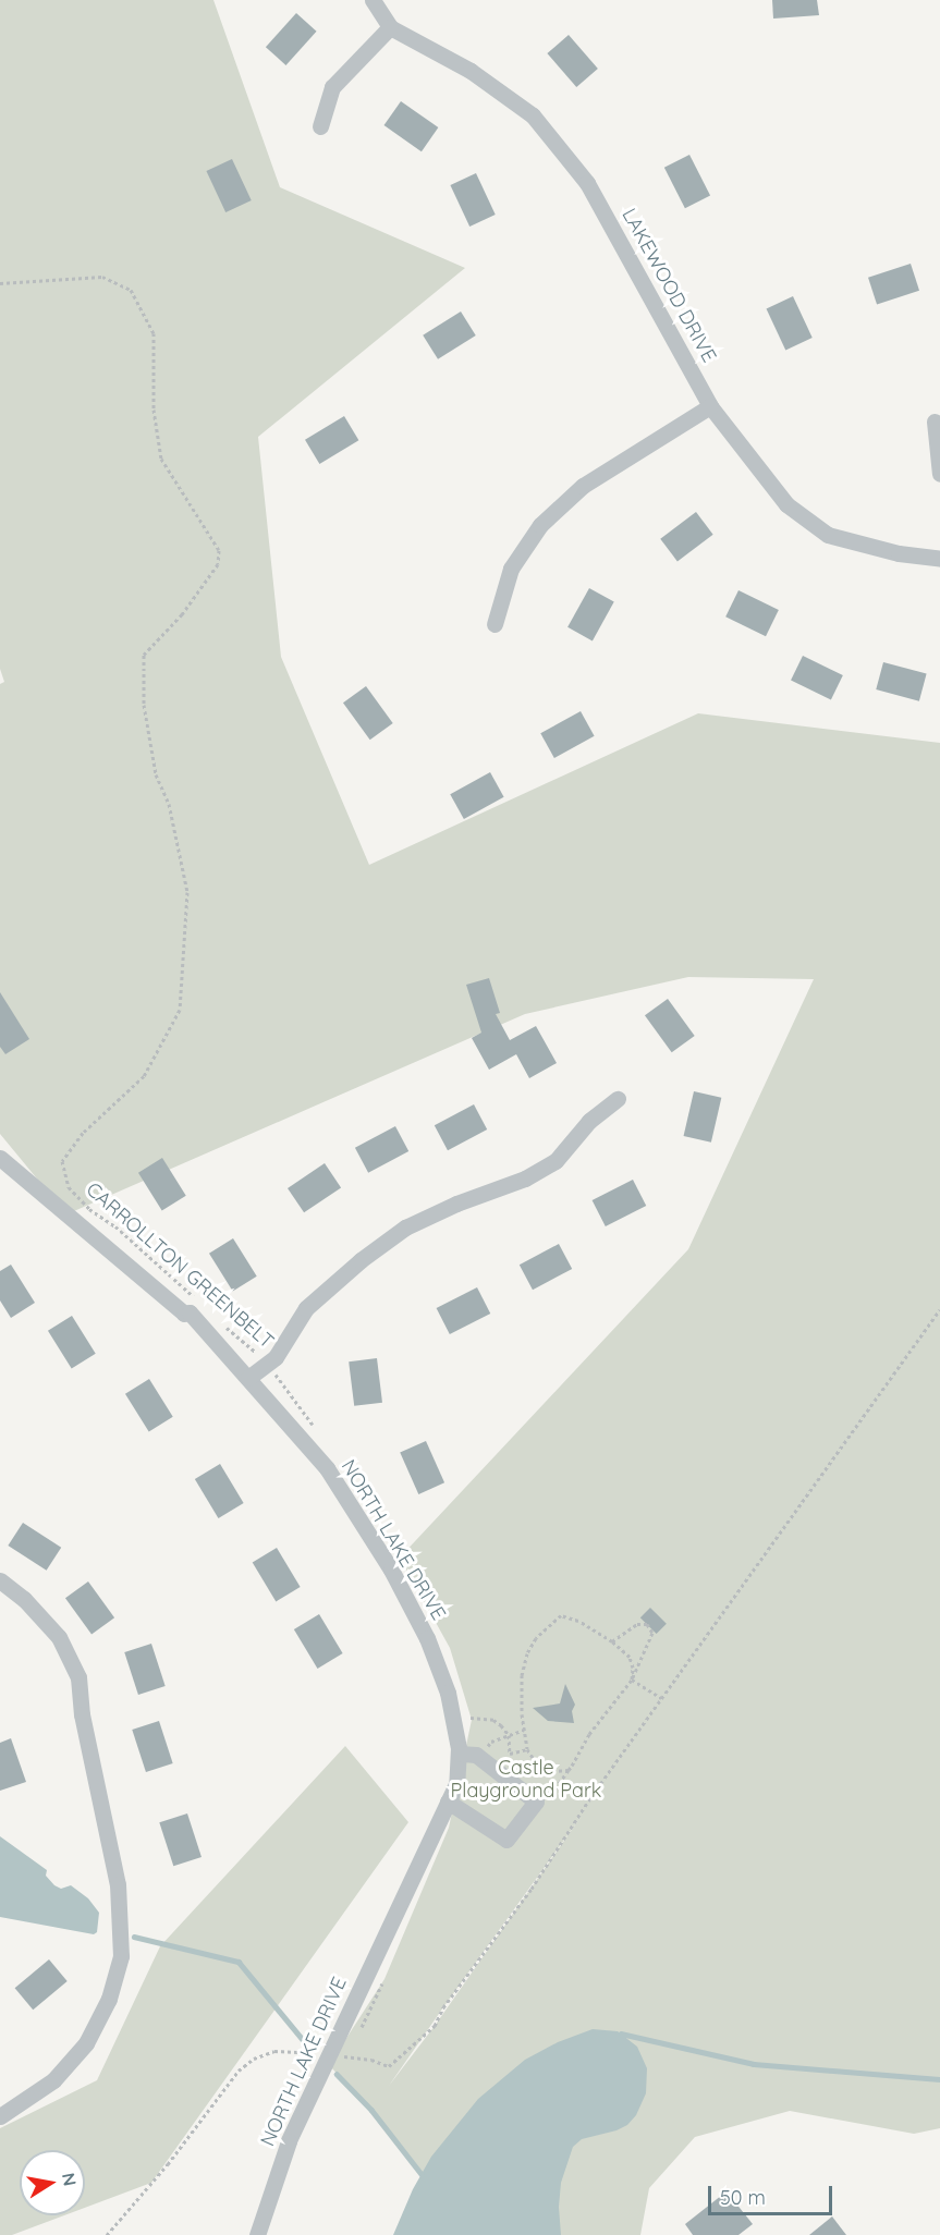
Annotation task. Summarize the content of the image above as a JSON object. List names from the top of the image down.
{
  "streets": {
    "street": ["LAKEWOOD DRIVE", "NORTH LAKE DRIVE"],
    "path": ["CARROLLTON GREENBELT"]
  },
  "parks": ["Castle Playground Park"],
  "scale_bar": "50 m",
  "north": "right"
}
